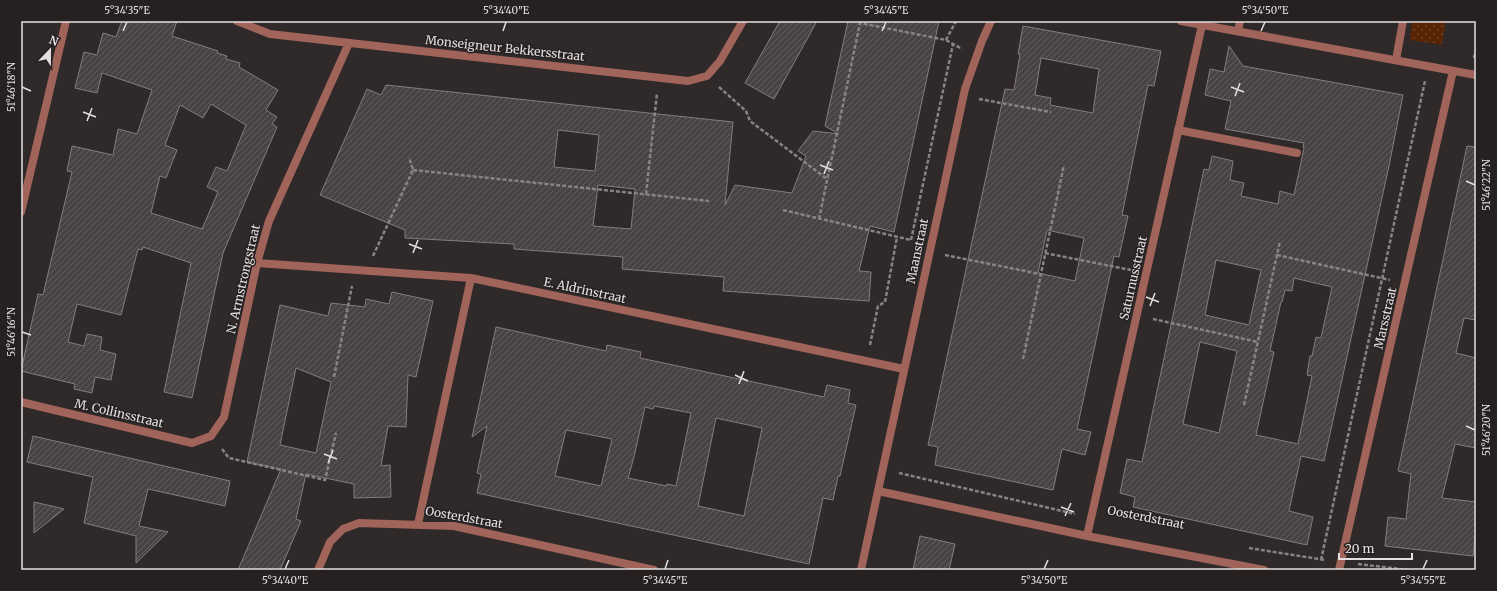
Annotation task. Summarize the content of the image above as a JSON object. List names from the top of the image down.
{
  "streets": {
    "street": [
      "Monseigneur Bekkersstraat",
      "Maanstraat",
      "Saturnusstraat",
      "N. Armstrongstraat",
      "E. Aldrinstraat",
      "Marsstraat",
      "M. Collinsstraat",
      "Oosterdstraat"
    ]
  },
  "crossings": [
    ["Monseigneur Bekkersstraat", "N. Armstrongstraat"],
    ["Maanstraat", "E. Aldrinstraat"],
    ["Maanstraat", "Oosterdstraat"],
    ["Saturnusstraat", "Oosterdstraat"],
    ["N. Armstrongstraat", "E. Aldrinstraat"],
    ["N. Armstrongstraat", "M. Collinsstraat"],
    ["E. Aldrinstraat", "Oosterdstraat"]
  ],
  "scale_bar": "20 m",
  "north": "top",
  "coordinates": [
    "5°34'35\"E",
    "5°34'40\"E",
    "5°34'45\"E",
    "5°34'50\"E",
    "51°46'18\"N",
    "51°46'22\"N",
    "51°46'16\"N",
    "51°46'20\"N",
    "5°34'55\"E"
  ]
}
